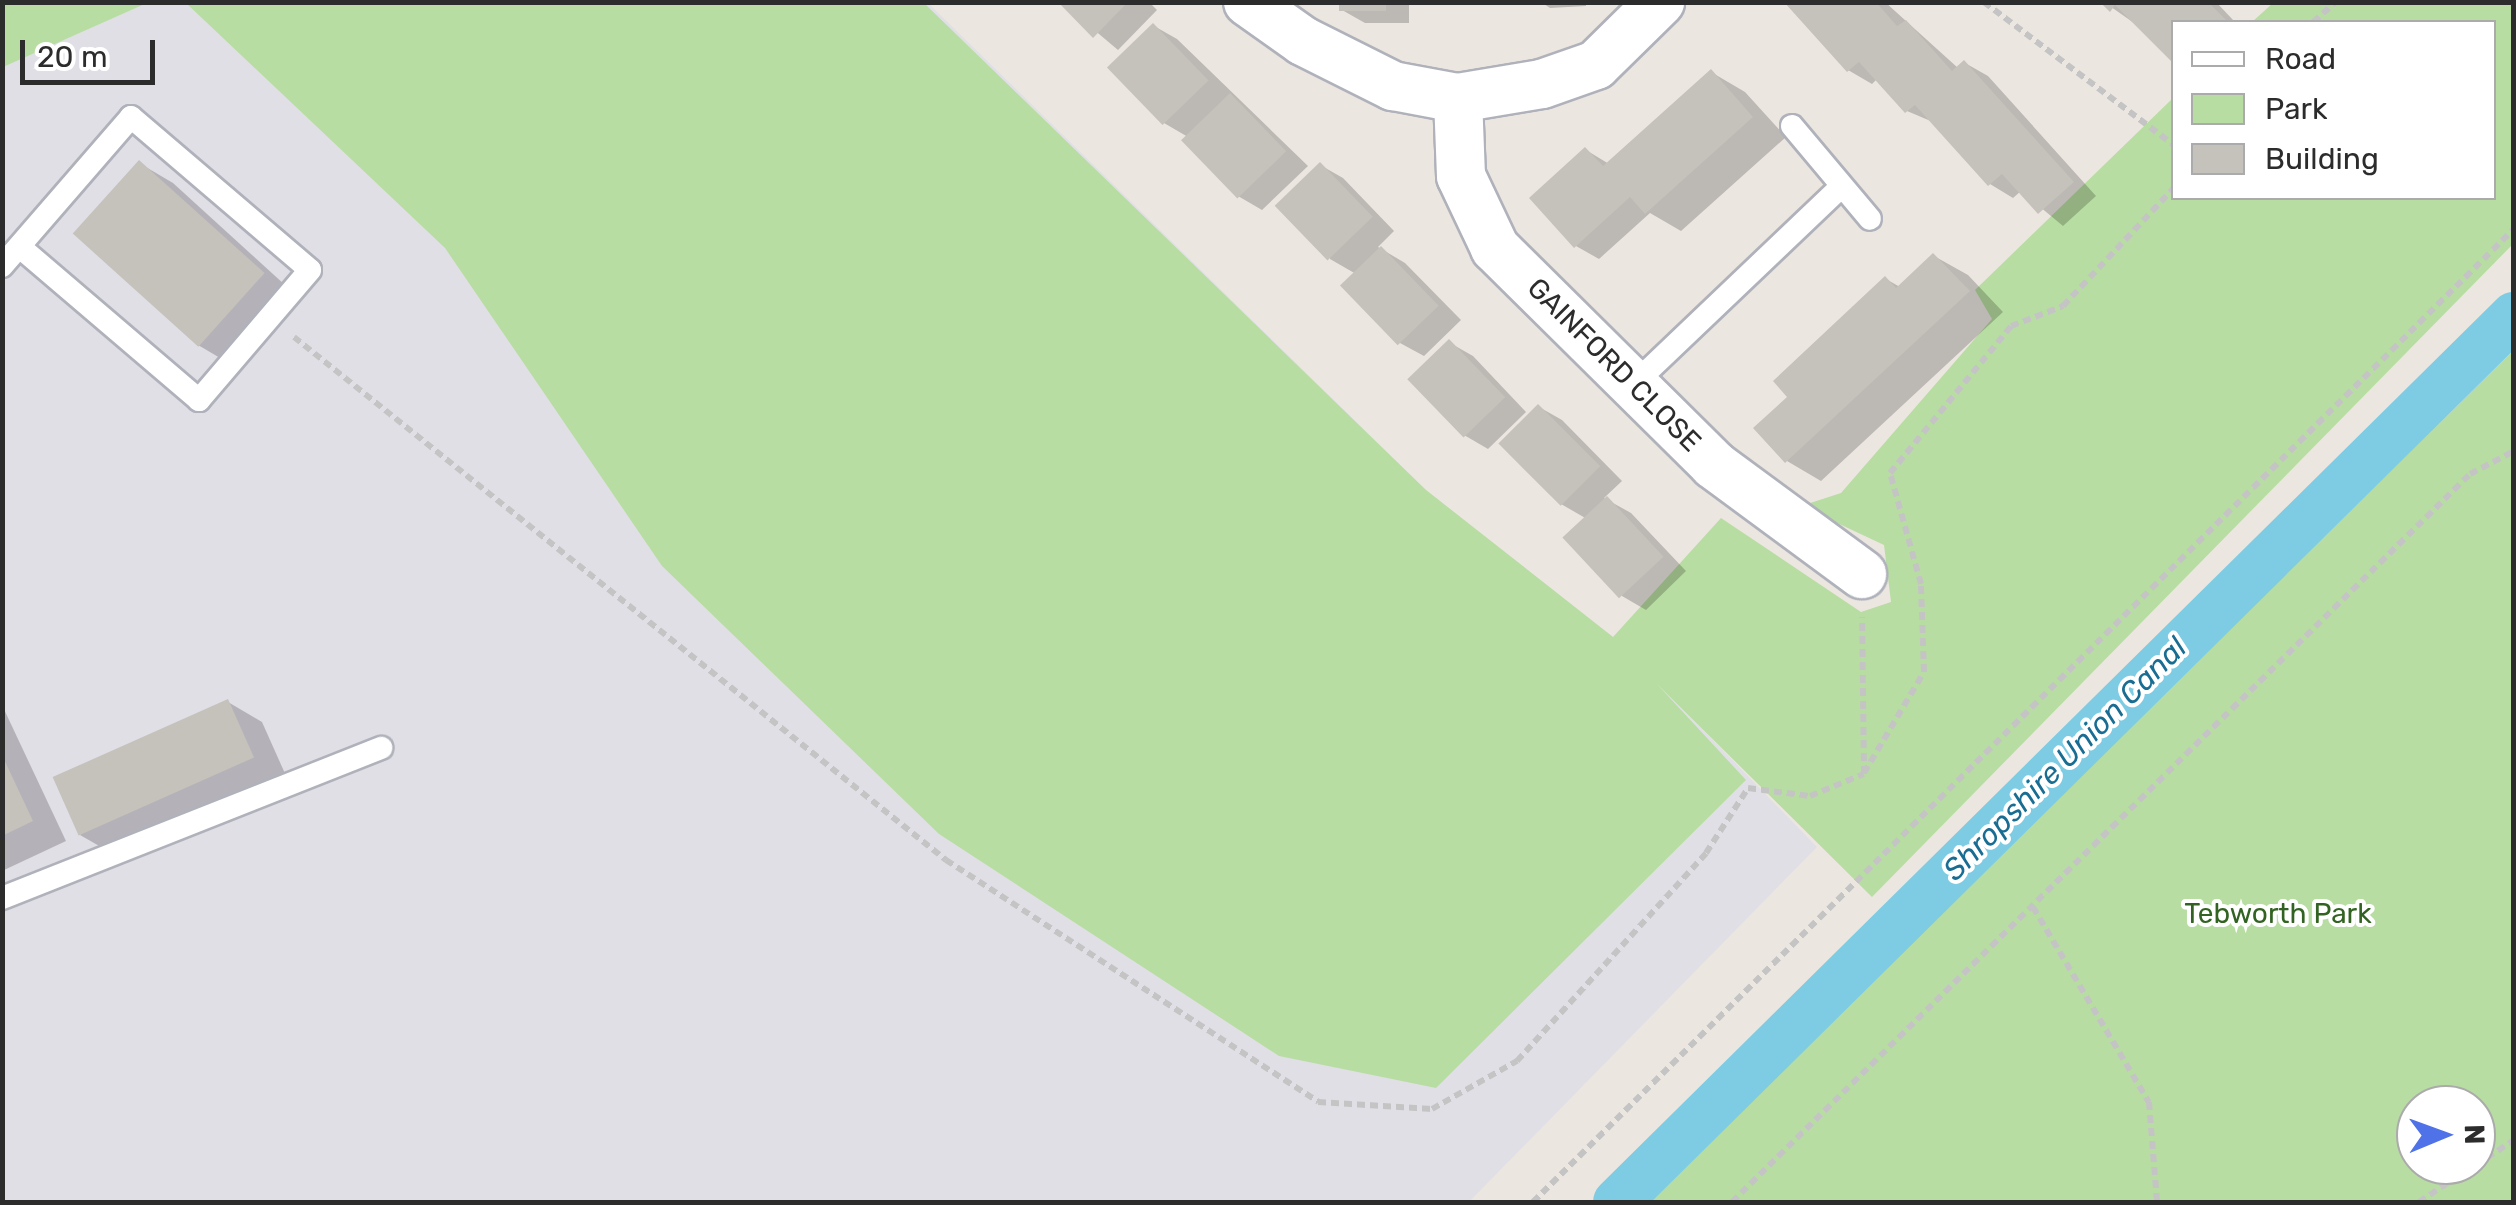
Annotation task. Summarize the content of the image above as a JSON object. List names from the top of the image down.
{
  "streets": {
    "street": ["GAINFORD CLOSE"]
  },
  "water": ["Shropshire Union Canal"],
  "parks": ["Tebworth Park"],
  "legend": ["Road", "Park", "Building"],
  "scale_bar": "20 m",
  "north": "right"
}
